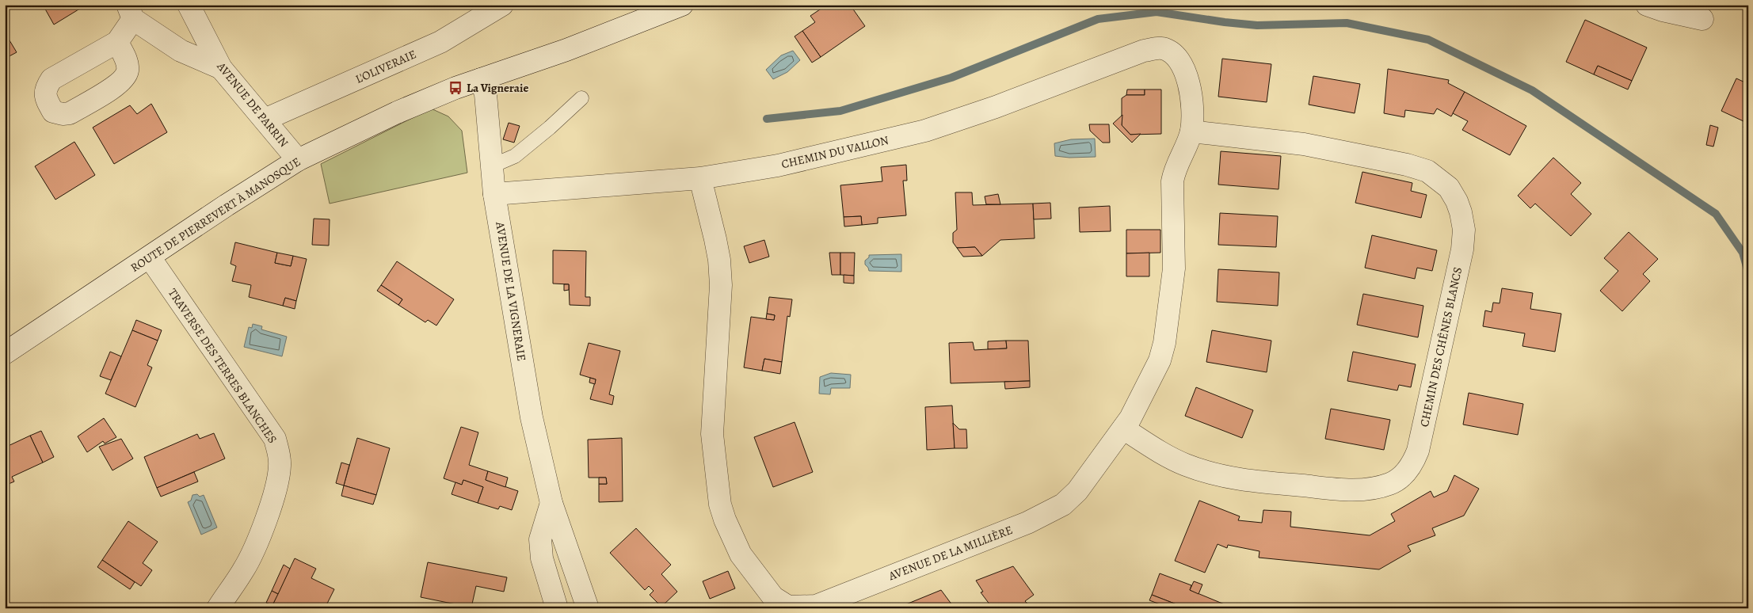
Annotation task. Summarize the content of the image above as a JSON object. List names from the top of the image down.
{
  "streets": {
    "street": [
      "L'OLIVERAIE",
      "AVENUE DE PARRIN",
      "CHEMIN DU VALLON",
      "ROUTE DE PIERREVERT À MANOSQUE",
      "AVENUE DE LA VIGNERAIE",
      "CHEMIN DES CHÊNES BLANCS",
      "TRAVERSE DES TERRES BLANCHES",
      "AVENUE DE LA MILLIÈRE"
    ]
  },
  "crossings": [
    ["L'OLIVERAIE", "AVENUE DE PARRIN"],
    ["AVENUE DE PARRIN", "ROUTE DE PIERREVERT À MANOSQUE"],
    ["CHEMIN DU VALLON", "AVENUE DE LA VIGNERAIE"],
    ["CHEMIN DU VALLON", "AVENUE DE LA MILLIÈRE"],
    ["ROUTE DE PIERREVERT À MANOSQUE", "AVENUE DE LA VIGNERAIE"],
    ["ROUTE DE PIERREVERT À MANOSQUE", "TRAVERSE DES TERRES BLANCHES"],
    ["CHEMIN DES CHÊNES BLANCS", "AVENUE DE LA MILLIÈRE"]
  ],
  "places": {
    "bus stop": ["La Vigneraie"]
  }
}
